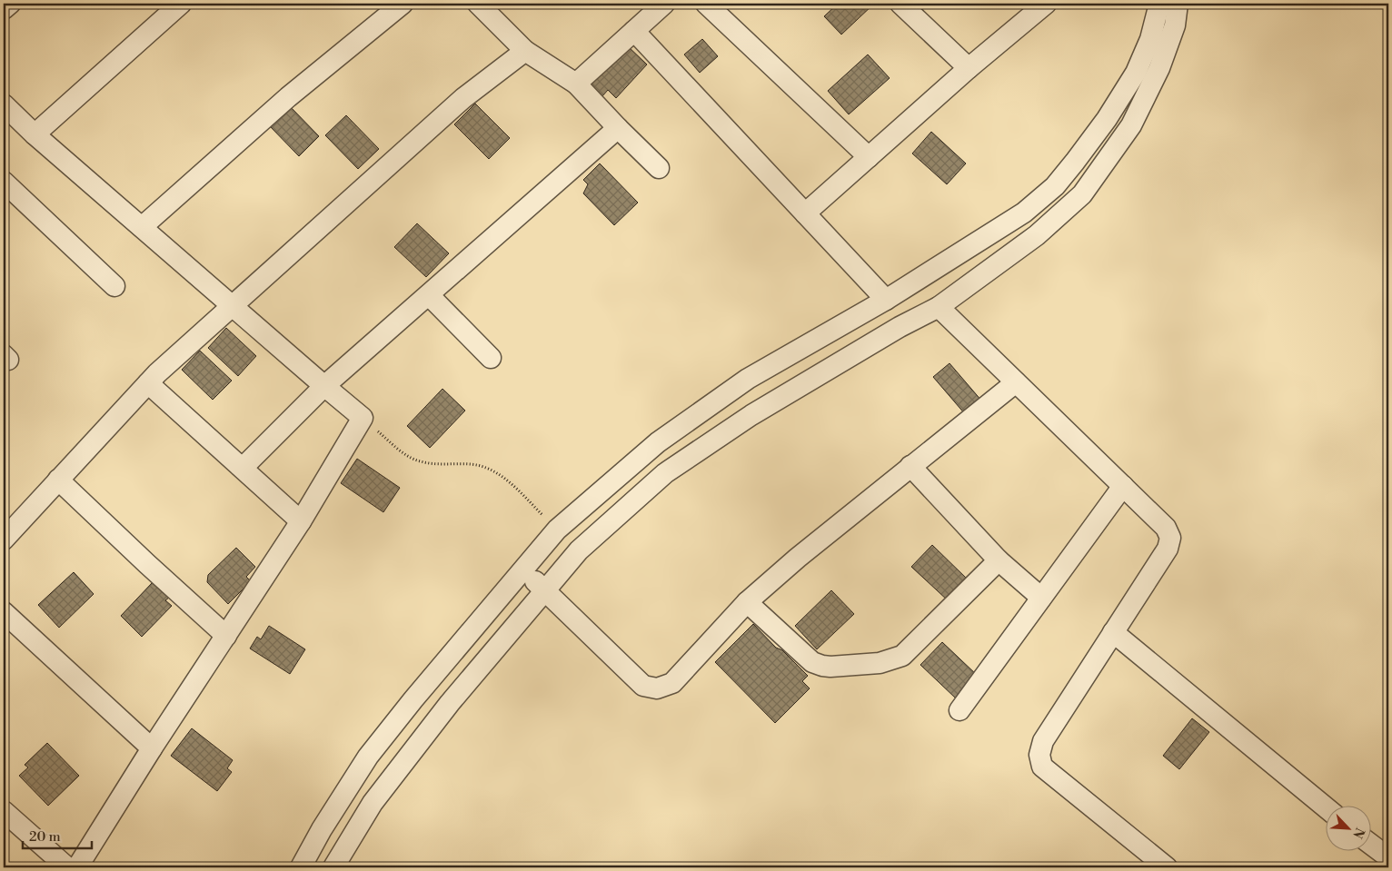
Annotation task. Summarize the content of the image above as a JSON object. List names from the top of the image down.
{
  "scale_bar": "20 m",
  "north": "bottom right"
}
